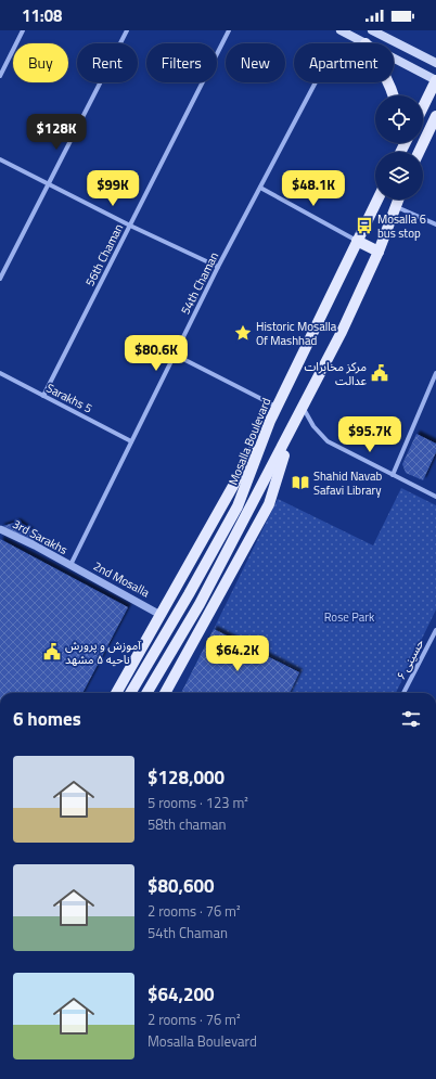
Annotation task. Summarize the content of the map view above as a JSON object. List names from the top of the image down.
{
  "streets": {
    "main road": ["Mosalla Boulevard"],
    "street": [
      "56th Chaman",
      "54th Chaman",
      "Sarakhs 5",
      "3rd Sarakhs",
      "2nd Mosalla",
      "حسینی ۶"
    ]
  },
  "crossings": [
    ["56th Chaman", "Sarakhs 5"],
    ["54th Chaman", "Sarakhs 5"],
    ["54th Chaman", "3rd Sarakhs"],
    ["54th Chaman", "2nd Mosalla"],
    ["3rd Sarakhs", "2nd Mosalla"]
  ],
  "parks": ["Rose Park"],
  "places": {
    "bus stop": ["Mosalla 6 bus stop"],
    "place": ["Historic Mosalla Of Mashhad"],
    "public building": ["مرکز مخابرات عدالت", "آموزش و پرورش ناحیه ۵ مشهد"],
    "library": ["Shahid Navab Safavi Library"]
  },
  "page": {
    "status": "11:08",
    "chip": [
      "Buy",
      "Rent",
      "Filters",
      "New",
      "Apartment"
    ],
    "price": [
      "$128K",
      "$99K",
      "$48.1K",
      "$80.6K",
      "$95.7K",
      "$64.2K"
    ],
    "heading": "6 homes",
    "list": [
      {
        "name": "$128,000",
        "note": "5 rooms · 123 m² · 58th chaman"
      },
      {
        "name": "$80,600",
        "note": "2 rooms · 76 m² · 54th Chaman"
      },
      {
        "name": "$64,200",
        "note": "2 rooms · 76 m² · Mosalla Boulevard"
      }
    ]
  }
}
